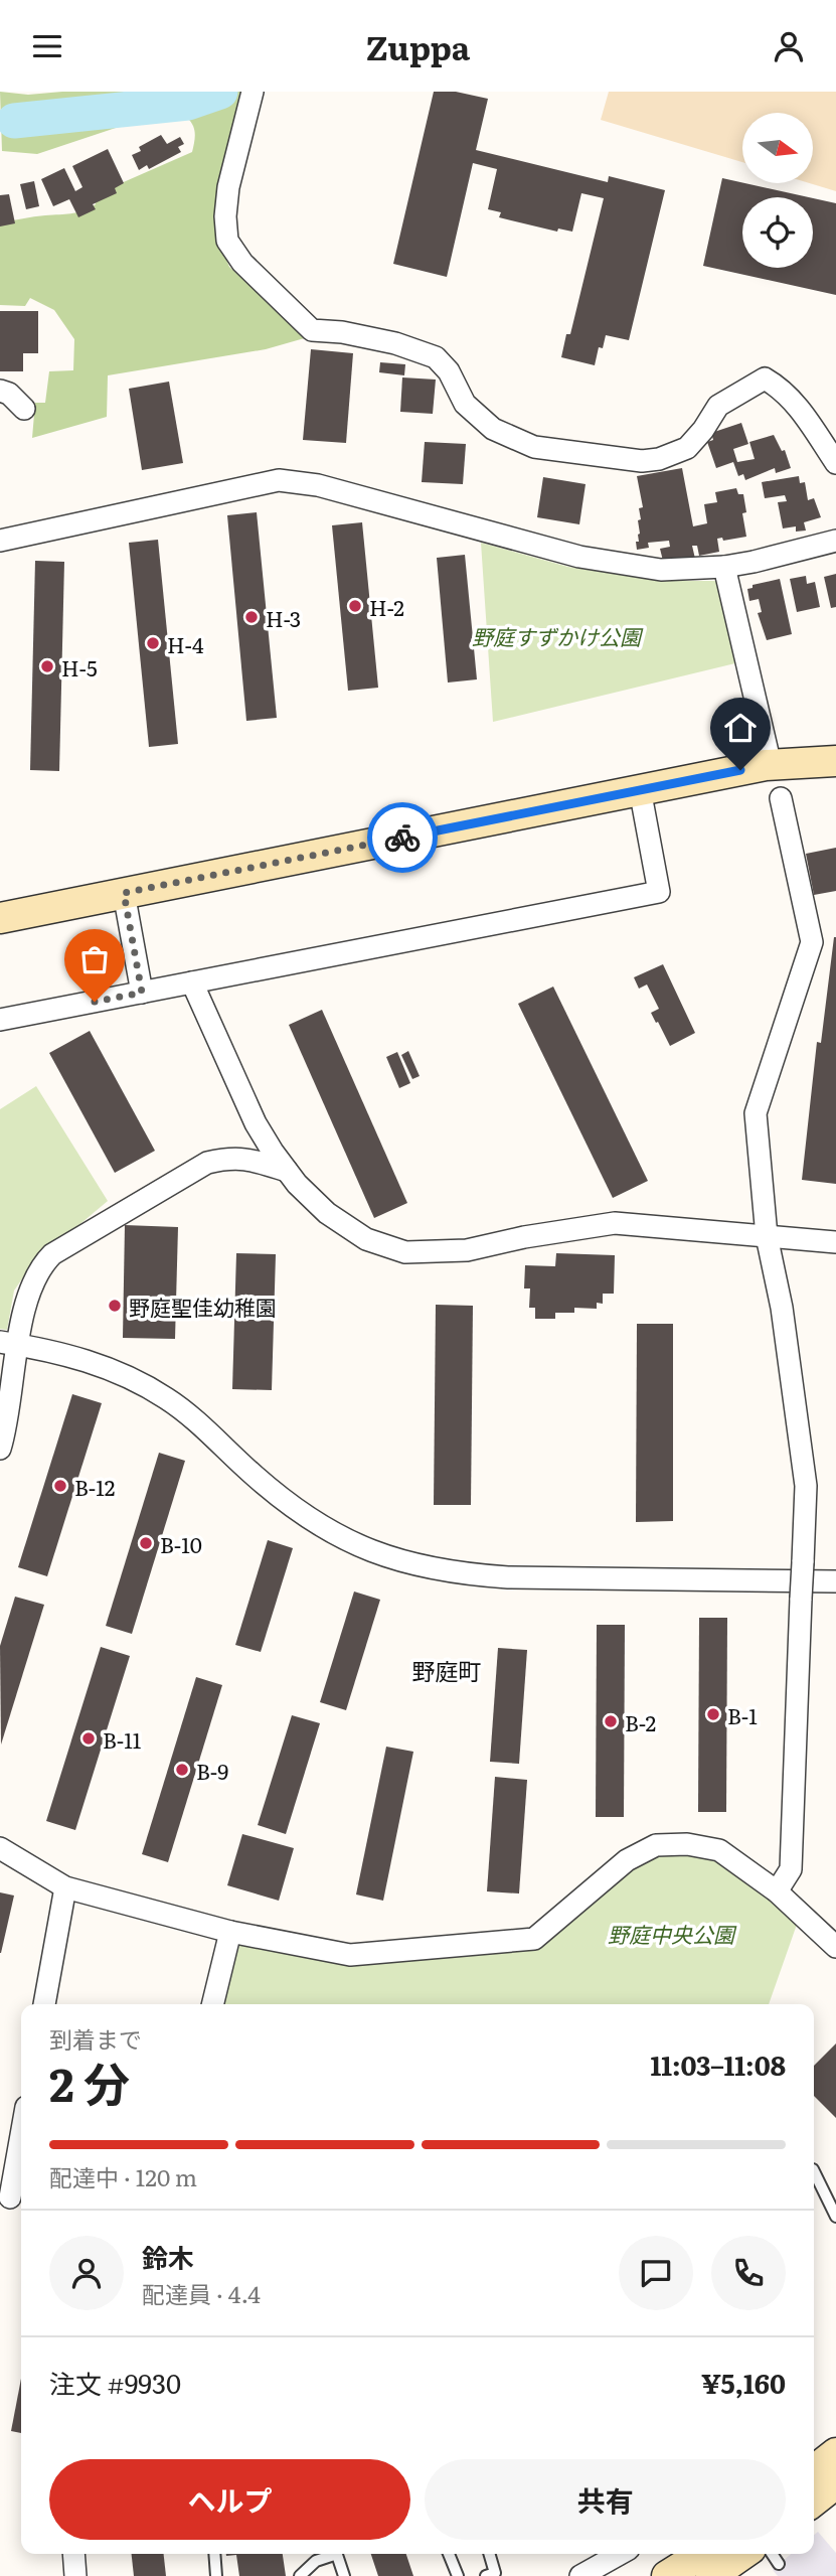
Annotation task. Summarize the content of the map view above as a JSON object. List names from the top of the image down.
{
  "districts": ["野庭町"],
  "parks": ["野庭すずかけ公園", "野庭中央公園"],
  "places": [
    "H-2",
    "H-3",
    "H-4",
    "H-5",
    "野庭聖佳幼稚園",
    "B-12",
    "B-10",
    "B-1",
    "B-2",
    "B-11",
    "B-9"
  ],
  "north": "right",
  "page": {
    "header": "Zuppa",
    "heading": ["2 分", "到着まで", "11:03–11:08"],
    "panel": [
      "鈴木",
      "配達員 · 4.4",
      "注文 #9930",
      "¥5,160"
    ],
    "bar": "配達中 · 120 m",
    "buttons": ["ヘルプ", "共有"]
  }
}
